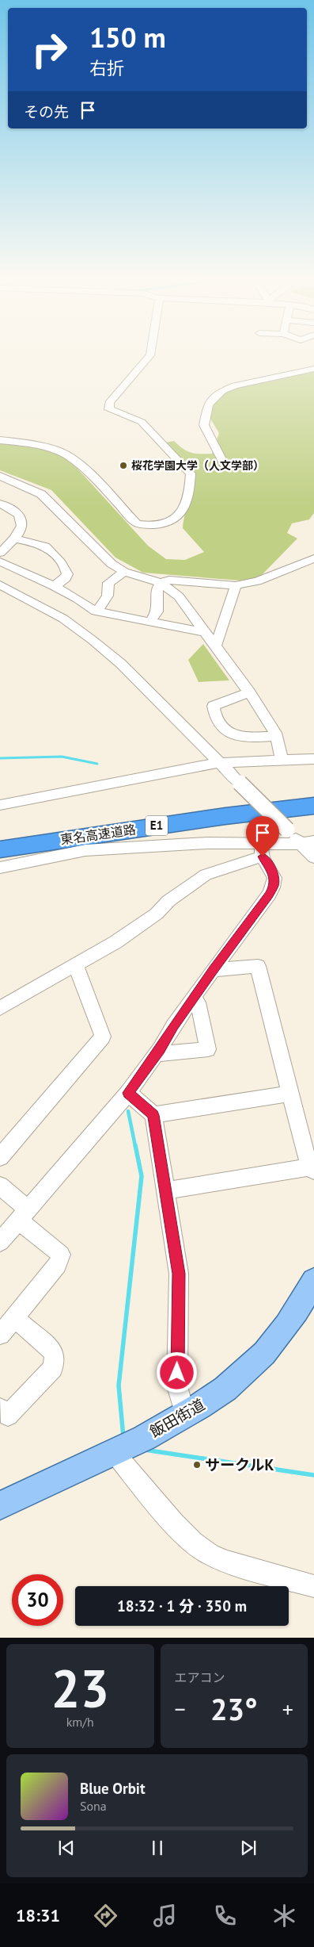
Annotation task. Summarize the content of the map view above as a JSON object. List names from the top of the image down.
{
  "streets": {
    "highway": ["E1", "東名高速道路"],
    "main road": ["飯田街道"]
  },
  "places": ["桜花学園大学（人文学部）", "サークルK"],
  "page": {
    "turn": ["150 m", "右折"],
    "then": "その先",
    "limit": "30",
    "trip": "18:32 · 1 分 · 350 m",
    "tile": [
      ["23", "km/h"],
      "エアコン"
    ],
    "heat": ["−", "23°", "+"],
    "song": ["Blue Orbit", "Sona"],
    "tabs": "18:31"
  }
}
